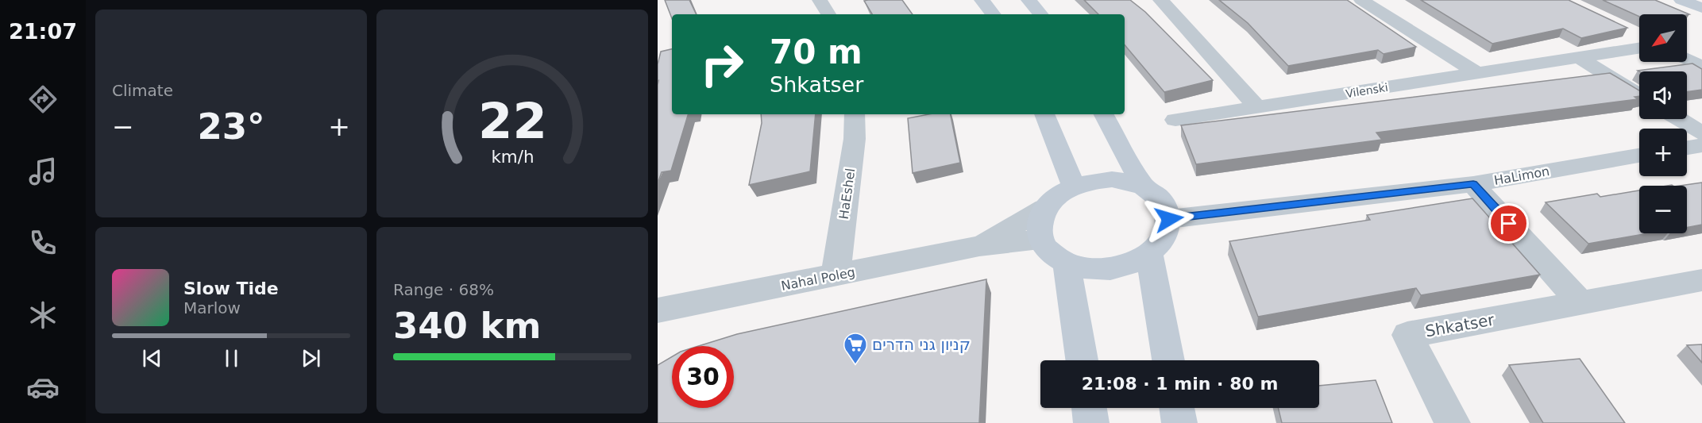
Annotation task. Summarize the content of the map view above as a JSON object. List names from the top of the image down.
{
  "streets": {
    "street": [
      "Vilenski",
      "HaLimon",
      "HaEshel",
      "Nahal Poleg",
      "Shkatser"
    ]
  },
  "crossings": [
    ["HaLimon", "Nahal Poleg"],
    ["HaEshel", "Nahal Poleg"]
  ],
  "places": {
    "supermarket": ["קניון גני הדרים"]
  },
  "north": "bottom left",
  "page": {
    "tabs": "21:07",
    "tile": [
      "Climate",
      ["Range · 68%", "340 km"]
    ],
    "map_buttons": ["+", "−"],
    "turn": ["70 m", "Shkatser"],
    "heat": ["−", "23°", "+"],
    "song": ["Slow Tide", "Marlow"],
    "limit": "30",
    "trip": "21:08 · 1 min · 80 m",
    "gauge": ["22", "km/h"]
  }
}
